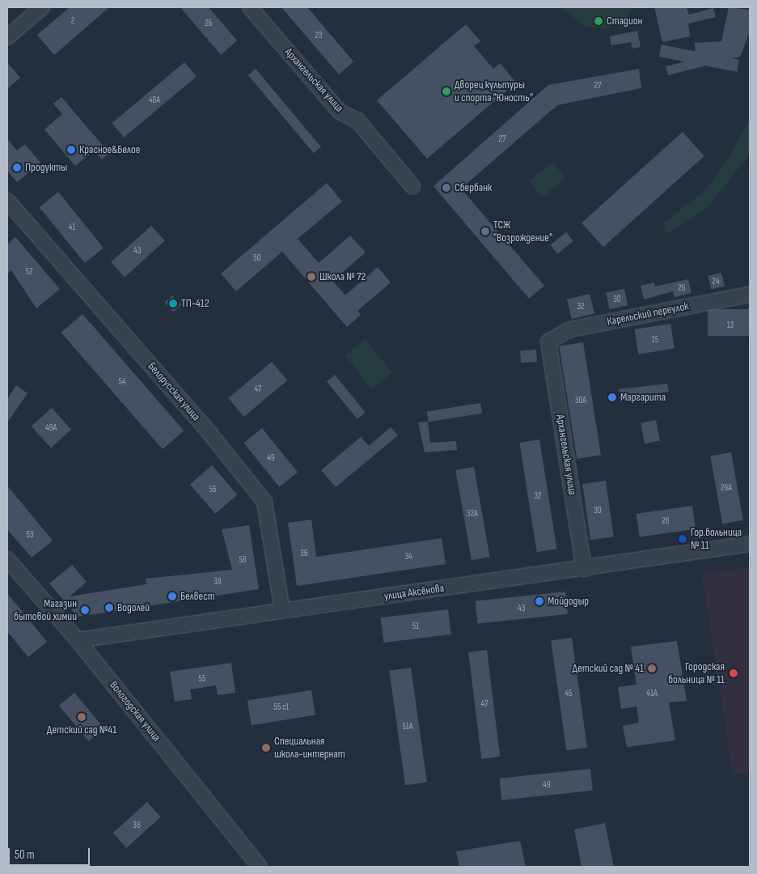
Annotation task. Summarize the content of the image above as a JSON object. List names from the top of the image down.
{
  "streets": {
    "street": [
      "Архангельская улица",
      "Карельский переулок",
      "Белорусская улица",
      "улица Аксёнова",
      "Вологодская улица"
    ]
  },
  "crossings": [
    ["Архангельская улица", "Карельский переулок"],
    ["Архангельская улица", "улица Аксёнова"],
    ["Белорусская улица", "улица Аксёнова"],
    ["улица Аксёнова", "Вологодская улица"]
  ],
  "places": [
    "Стадион",
    "Дворец культуры и спорта \"Юность\"",
    "Красное&Белое",
    "Продукты",
    "Сбербанк",
    "ТСЖ \"Возрождение\"",
    "Школа № 72",
    "ТП-412",
    "Маргарита",
    "Гор.больница № 11",
    "Белвест",
    "Мойдодыр",
    "Водолей",
    "Магазин бытовой химии",
    "Детский сад № 41",
    "Городская больница № 11",
    "Детский сад №41",
    "Специальная школа-интернат"
  ],
  "house_numbers": [
    "2",
    "2Б",
    "23",
    "27",
    "48А",
    "27",
    "41",
    "43",
    "50",
    "52",
    "24",
    "26",
    "30",
    "32",
    "13",
    "15",
    "54",
    "47",
    "30А",
    "49А",
    "49",
    "26А",
    "56",
    "32",
    "30",
    "32А",
    "28",
    "53",
    "36",
    "34",
    "58",
    "38",
    "43",
    "51",
    "55",
    "45",
    "41А",
    "47",
    "55 с1",
    "51А",
    "49",
    "38"
  ],
  "scale_bar": "50 m"
}
